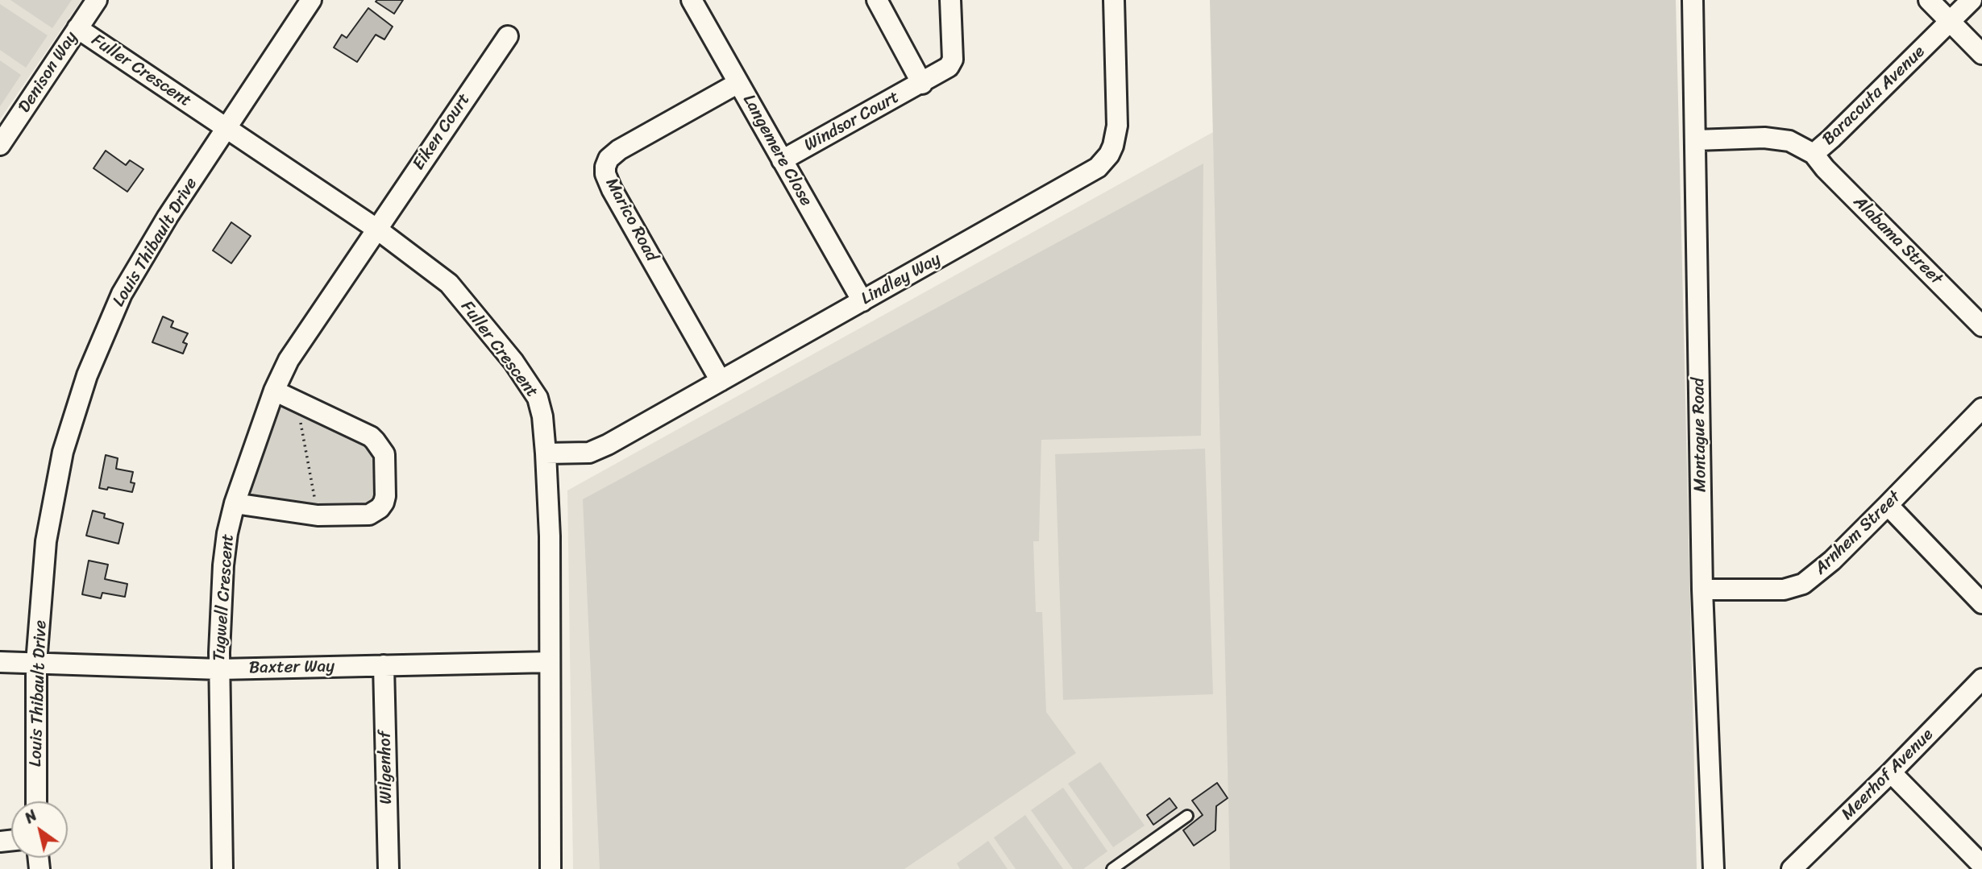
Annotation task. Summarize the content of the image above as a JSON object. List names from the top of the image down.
{
  "streets": {
    "street": [
      "Fuller Crescent",
      "Denison Way",
      "Baracouta Avenue",
      "Windsor Court",
      "Eiken Court",
      "Langemere Close",
      "Marico Road",
      "Alabama Street",
      "Louis Thibault Drive",
      "Lindley Way",
      "Montague Road",
      "Arnhem Street",
      "Tugwell Crescent",
      "Baxter Way",
      "Wilgenhof",
      "Meerhof Avenue"
    ]
  },
  "crossings": [
    ["Fuller Crescent", "Denison Way"],
    ["Fuller Crescent", "Eiken Court"],
    ["Fuller Crescent", "Louis Thibault Drive"],
    ["Fuller Crescent", "Lindley Way"],
    ["Fuller Crescent", "Tugwell Crescent"],
    ["Fuller Crescent", "Baxter Way"],
    ["Baracouta Avenue", "Alabama Street"],
    ["Baracouta Avenue", "Montague Road"],
    ["Windsor Court", "Langemere Close"],
    ["Eiken Court", "Tugwell Crescent"],
    ["Langemere Close", "Marico Road"],
    ["Langemere Close", "Lindley Way"],
    ["Marico Road", "Lindley Way"],
    ["Louis Thibault Drive", "Baxter Way"],
    ["Montague Road", "Arnhem Street"],
    ["Tugwell Crescent", "Baxter Way"],
    ["Baxter Way", "Wilgenhof"]
  ],
  "north": "top left"
}
